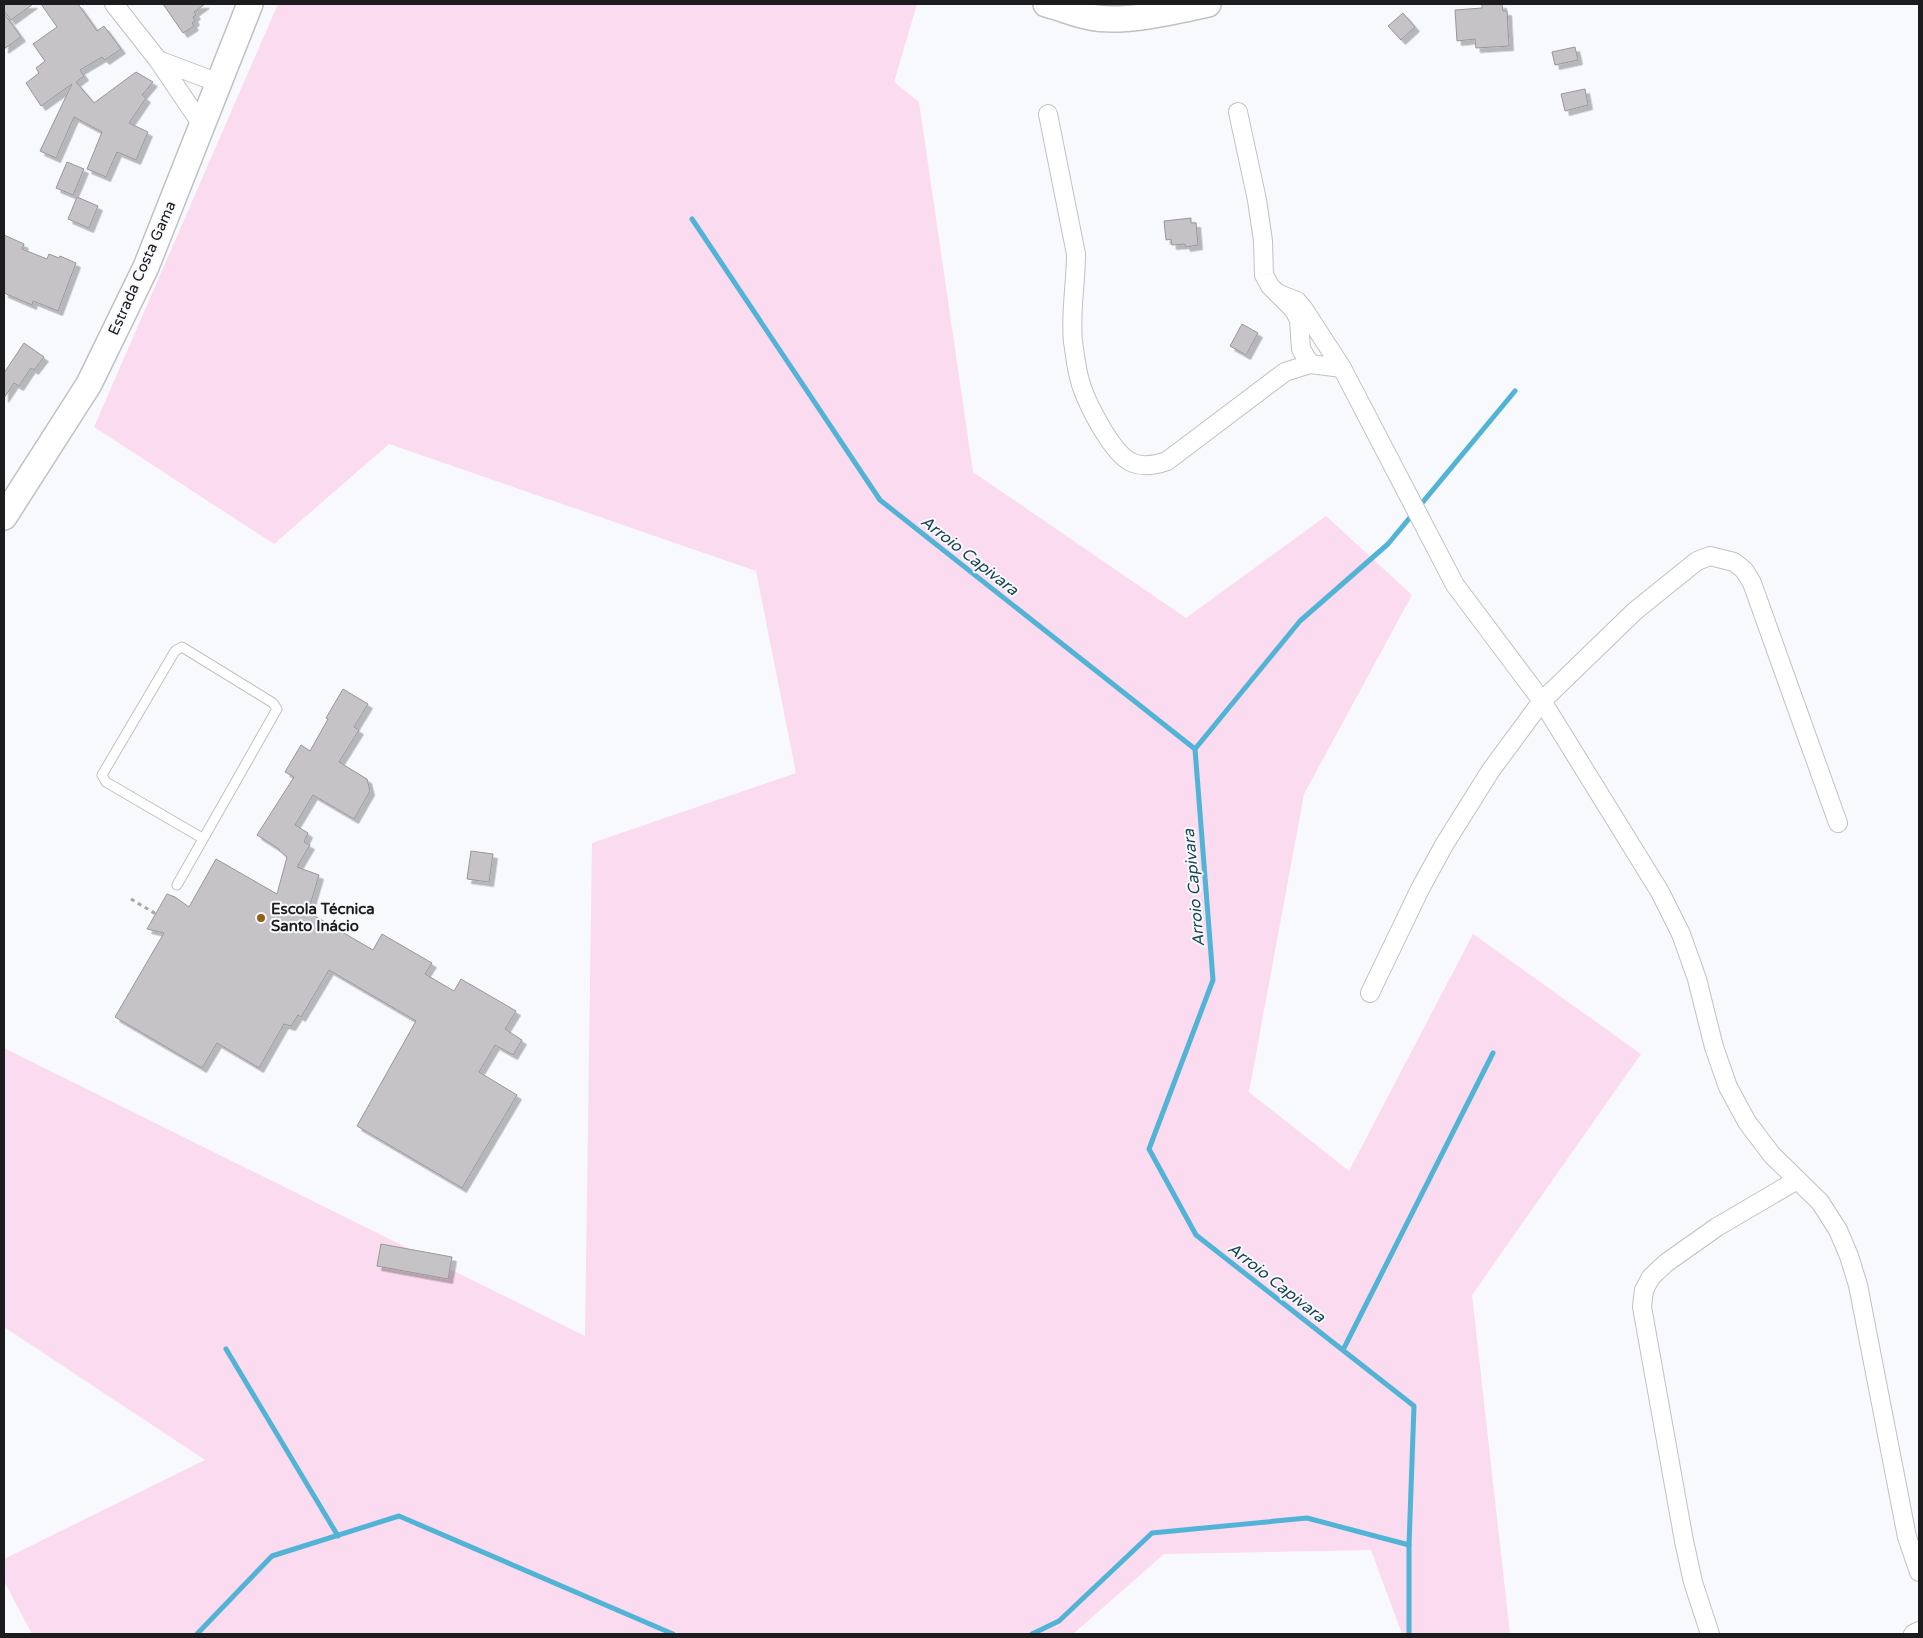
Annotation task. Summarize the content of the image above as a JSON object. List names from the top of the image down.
{
  "streets": {
    "main road": ["Estrada Costa Gama"]
  },
  "water": ["Arroio Capivara"],
  "places": ["Escola Técnica Santo Inácio"]
}
